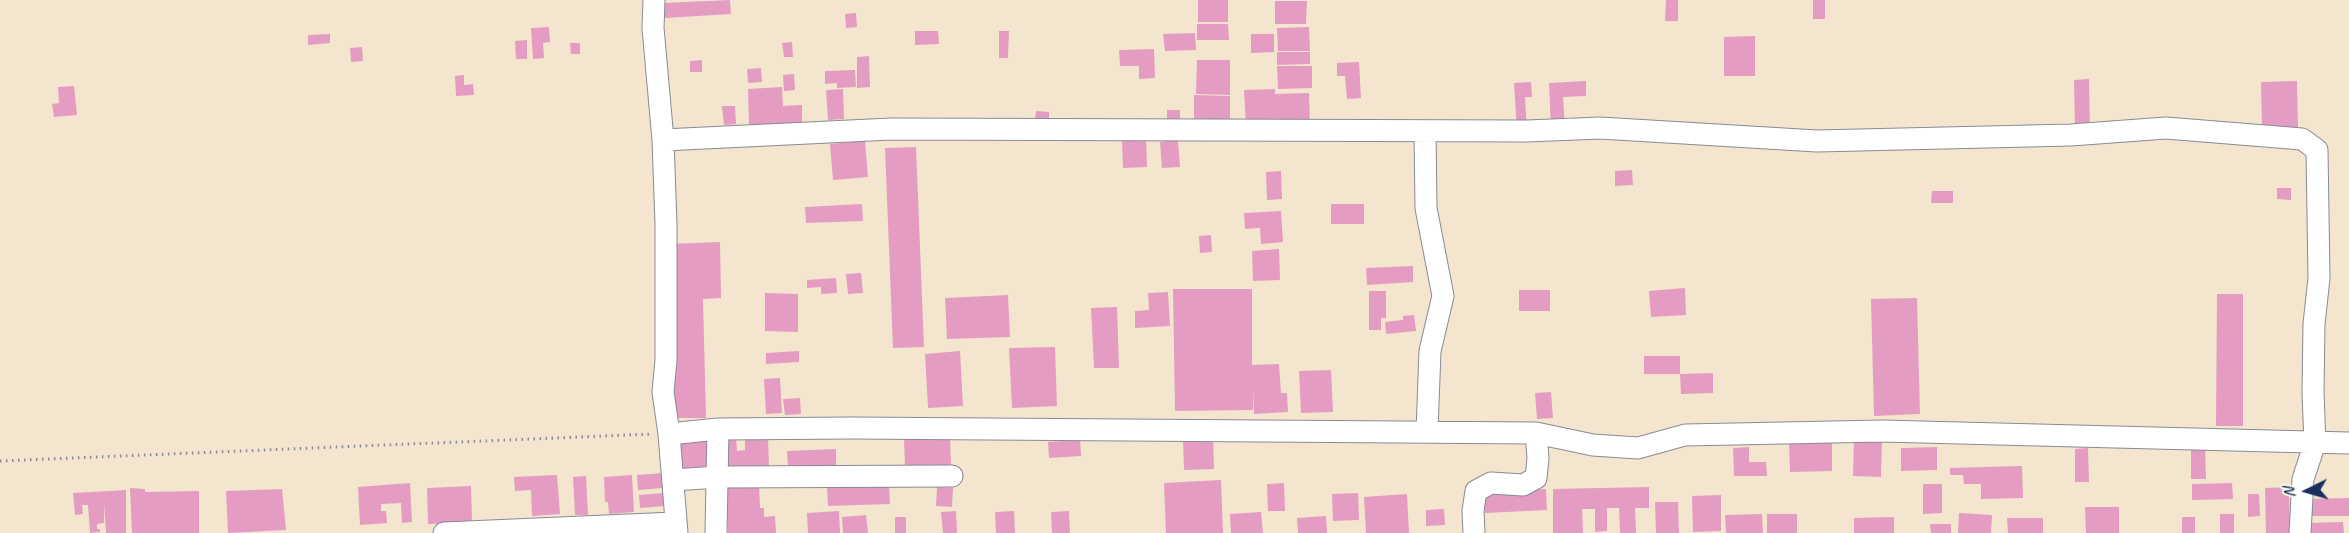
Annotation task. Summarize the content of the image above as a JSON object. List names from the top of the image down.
{
  "north": "left"
}
